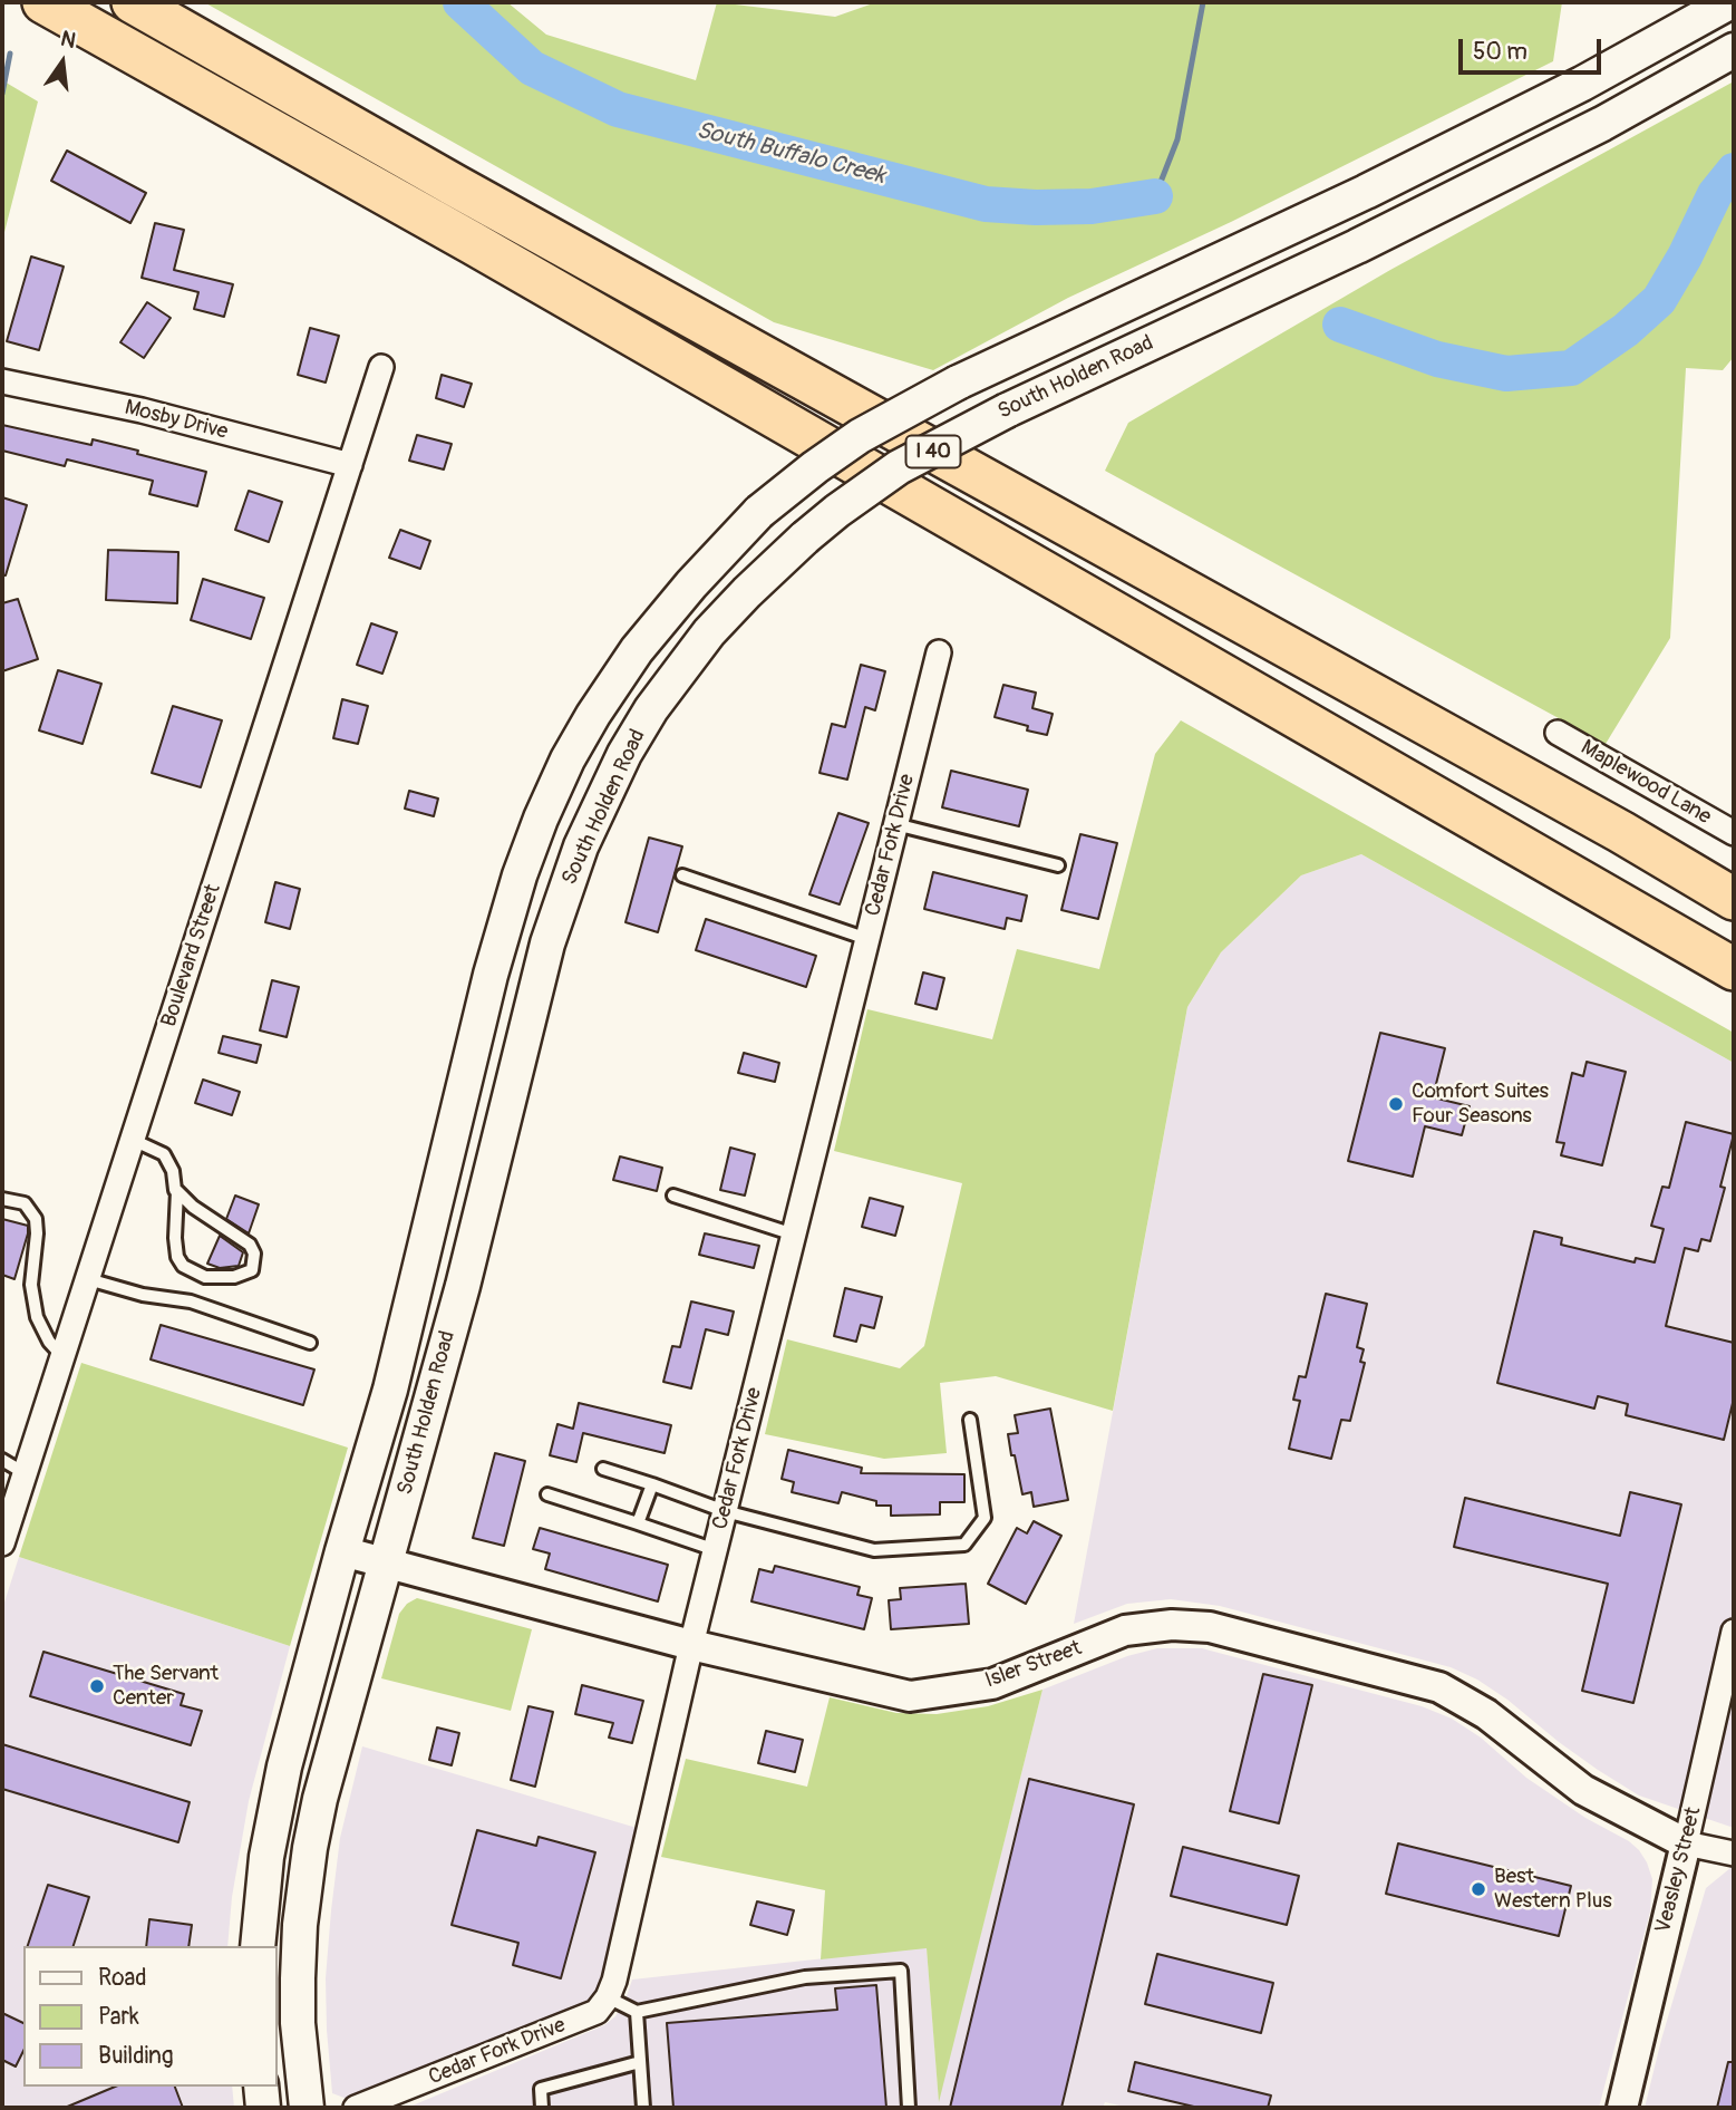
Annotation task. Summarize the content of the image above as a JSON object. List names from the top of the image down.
{
  "streets": {
    "highway": ["I 40"],
    "main road": ["South Holden Road"],
    "street": [
      "Mosby Drive",
      "Maplewood Lane",
      "Cedar Fork Drive",
      "Boulevard Street",
      "Isler Street",
      "Veasley Street"
    ]
  },
  "crossings": [
    ["South Holden Road", "Isler Street"],
    ["Mosby Drive", "Boulevard Street"],
    ["Cedar Fork Drive", "Isler Street"],
    ["Isler Street", "Veasley Street"]
  ],
  "water": ["South Buffalo Creek"],
  "places": ["Comfort Suites Four Seasons", "The Servant Center", "Best Western Plus"],
  "legend": ["Road", "Park", "Building"],
  "scale_bar": "50 m",
  "north": "top"
}
